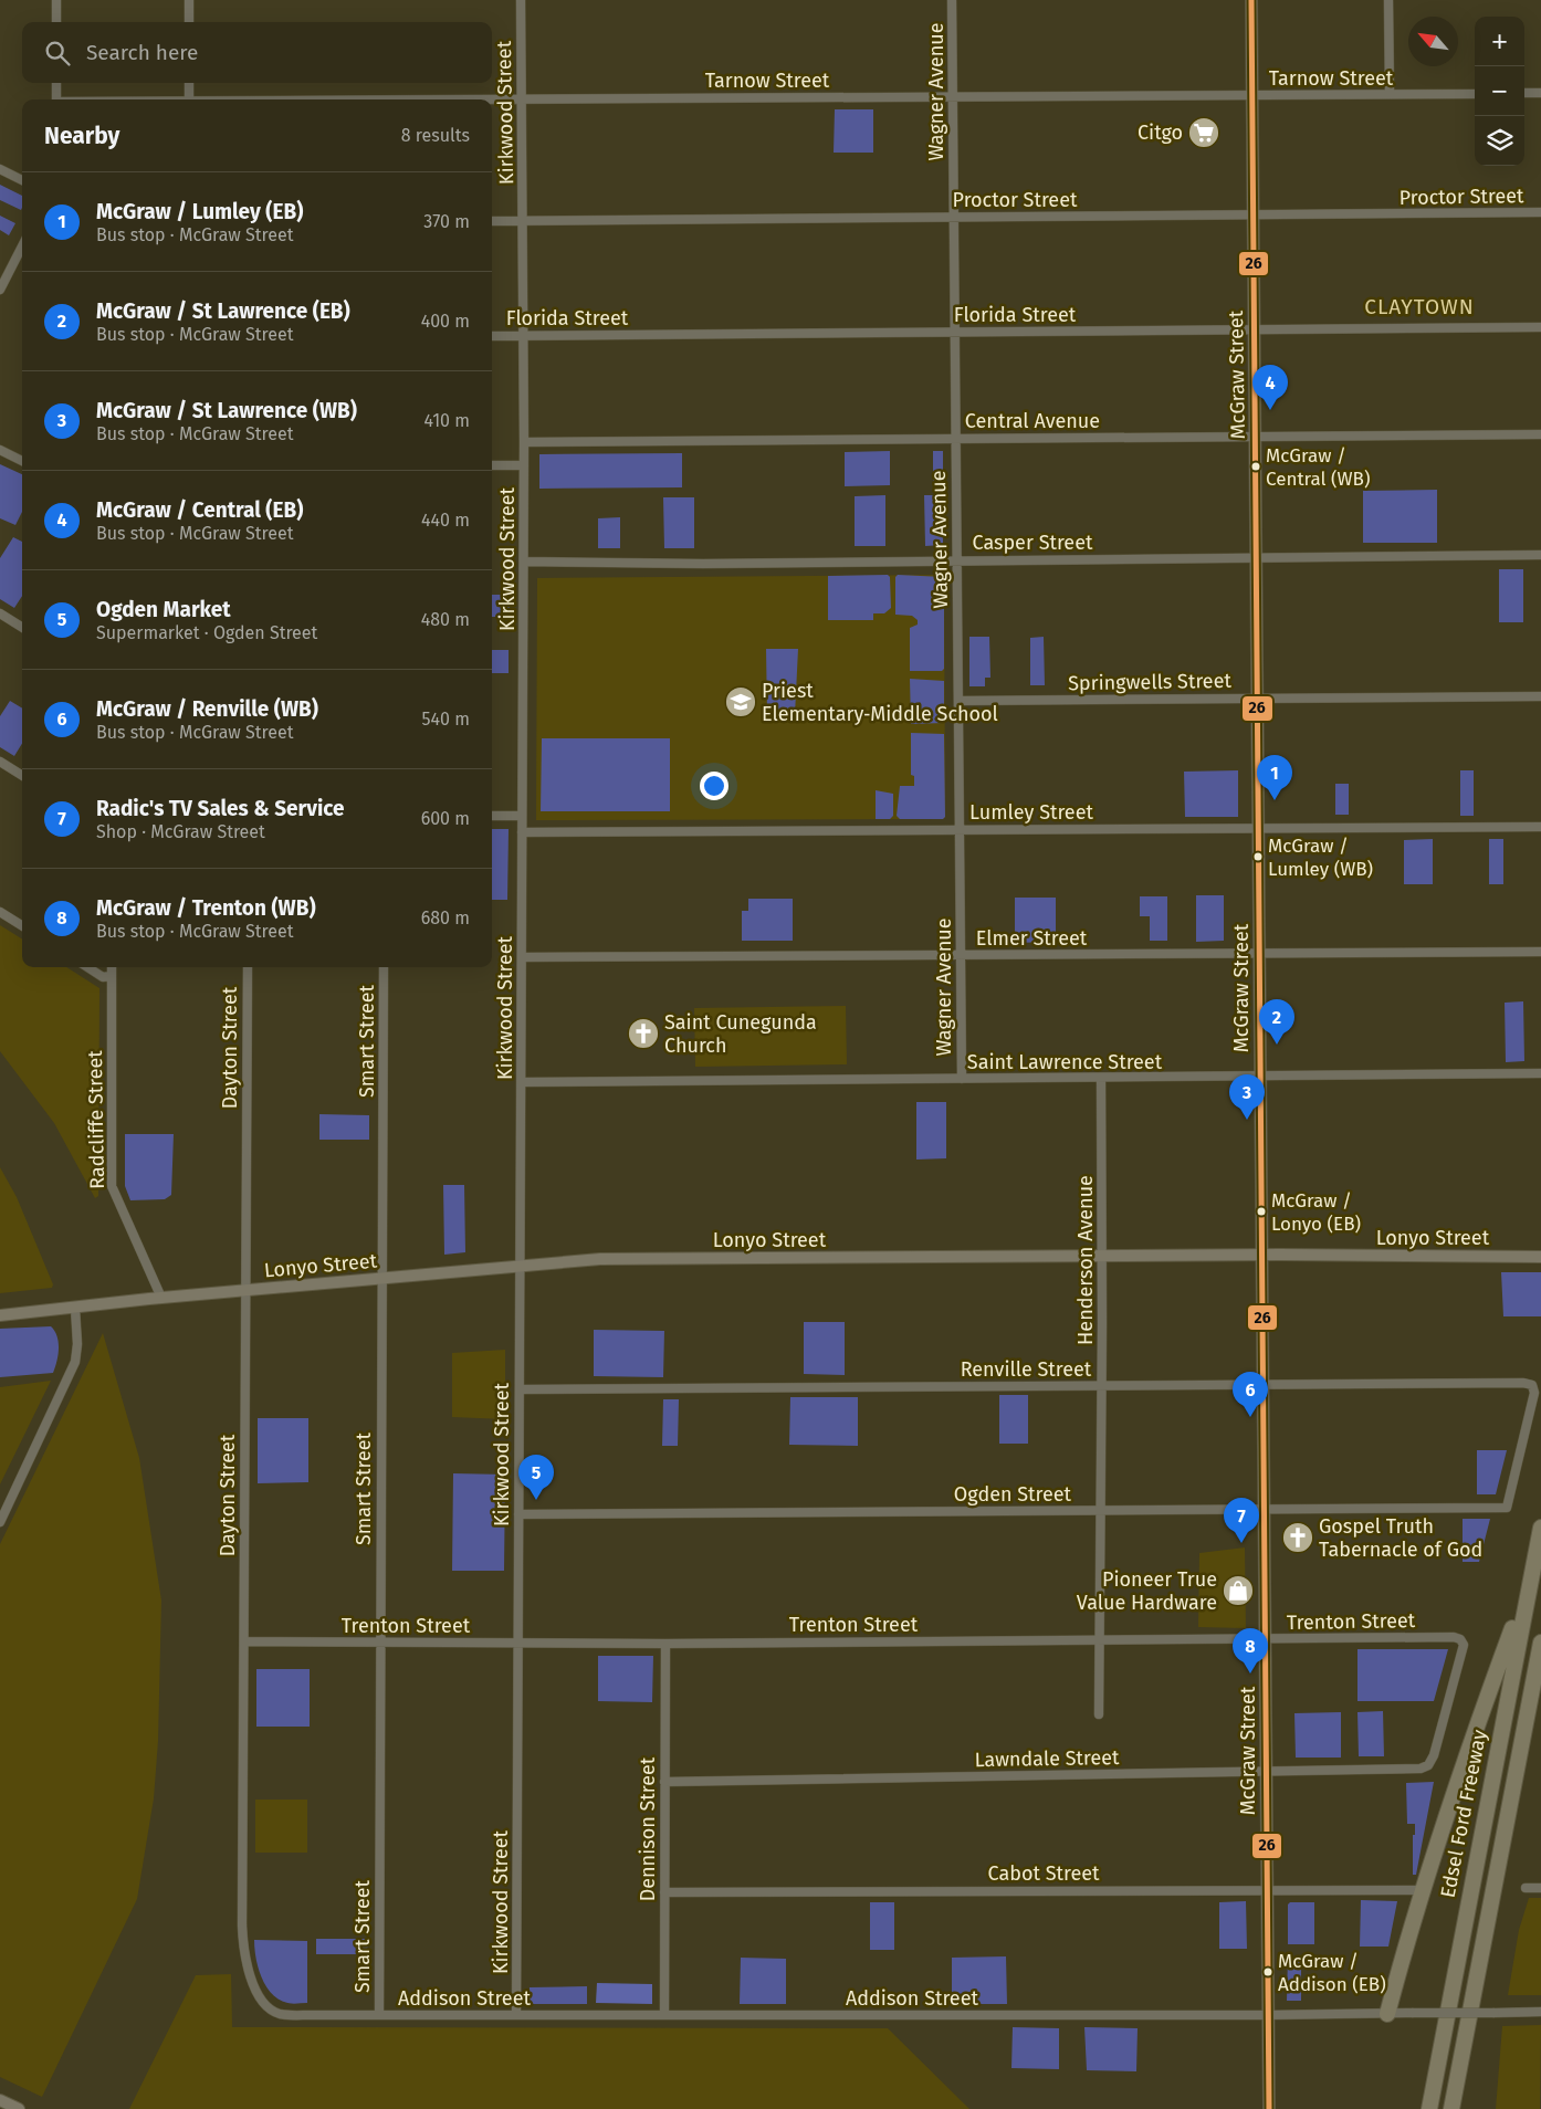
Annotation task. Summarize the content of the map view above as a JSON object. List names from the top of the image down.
{
  "streets": {
    "highway": ["Edsel Ford Freeway"],
    "street": [
      "Tarnow Street",
      "Wagner Avenue",
      "Kirkwood Street",
      "Proctor Street",
      "Florida Street",
      "McGraw Street",
      "Central Avenue",
      "Casper Street",
      "Springwells Street",
      "Lumley Street",
      "Elmer Street",
      "Smart Street",
      "Dayton Street",
      "Saint Lawrence Street",
      "Radcliffe Street",
      "Lonyo Street",
      "Henderson Avenue",
      "Renville Street",
      "Ogden Street",
      "Trenton Street",
      "Lawndale Street",
      "Dennison Street",
      "Cabot Street",
      "Addison Street"
    ]
  },
  "crossings": [
    ["Tarnow Street", "Wagner Avenue"],
    ["Tarnow Street", "Kirkwood Street"],
    ["Tarnow Street", "McGraw Street"],
    ["Wagner Avenue", "Proctor Street"],
    ["Wagner Avenue", "Florida Street"],
    ["Wagner Avenue", "Central Avenue"],
    ["Wagner Avenue", "Casper Street"],
    ["Wagner Avenue", "Springwells Street"],
    ["Wagner Avenue", "Lumley Street"],
    ["Wagner Avenue", "Elmer Street"],
    ["Wagner Avenue", "Saint Lawrence Street"],
    ["Kirkwood Street", "Proctor Street"],
    ["Kirkwood Street", "Florida Street"],
    ["Kirkwood Street", "Central Avenue"],
    ["Kirkwood Street", "Casper Street"],
    ["Kirkwood Street", "Lumley Street"],
    ["Kirkwood Street", "Elmer Street"],
    ["Kirkwood Street", "Saint Lawrence Street"],
    ["Kirkwood Street", "Lonyo Street"],
    ["Kirkwood Street", "Renville Street"],
    ["Kirkwood Street", "Ogden Street"],
    ["Kirkwood Street", "Trenton Street"],
    ["Kirkwood Street", "Addison Street"],
    ["Proctor Street", "McGraw Street"],
    ["Florida Street", "McGraw Street"],
    ["McGraw Street", "Central Avenue"],
    ["McGraw Street", "Casper Street"],
    ["McGraw Street", "Springwells Street"],
    ["McGraw Street", "Lumley Street"],
    ["McGraw Street", "Elmer Street"],
    ["McGraw Street", "Saint Lawrence Street"],
    ["McGraw Street", "Lonyo Street"],
    ["McGraw Street", "Renville Street"],
    ["McGraw Street", "Ogden Street"],
    ["McGraw Street", "Trenton Street"],
    ["McGraw Street", "Lawndale Street"],
    ["McGraw Street", "Cabot Street"],
    ["McGraw Street", "Addison Street"],
    ["Smart Street", "Lonyo Street"],
    ["Smart Street", "Trenton Street"],
    ["Smart Street", "Addison Street"],
    ["Dayton Street", "Lonyo Street"],
    ["Dayton Street", "Trenton Street"],
    ["Dayton Street", "Addison Street"],
    ["Saint Lawrence Street", "Henderson Avenue"],
    ["Radcliffe Street", "Lonyo Street"],
    ["Lonyo Street", "Henderson Avenue"],
    ["Henderson Avenue", "Renville Street"],
    ["Henderson Avenue", "Ogden Street"],
    ["Henderson Avenue", "Trenton Street"],
    ["Renville Street", "Ogden Street"],
    ["Trenton Street", "Lawndale Street"],
    ["Trenton Street", "Dennison Street"],
    ["Lawndale Street", "Dennison Street"],
    ["Dennison Street", "Cabot Street"],
    ["Dennison Street", "Addison Street"]
  ],
  "districts": ["CLAYTOWN"],
  "places": {
    "supermarket": ["Citgo"],
    "other": [
      "McGraw / Central (WB)",
      "McGraw / Lumley (WB)",
      "McGraw / Lonyo (EB)",
      "McGraw / Addison (EB)"
    ],
    "school or university": ["Priest Elementary‑Middle School"],
    "church": ["Saint Cunegunda Church", "Gospel Truth Tabernacle of God"],
    "shop": ["Pioneer True Value Hardware"]
  },
  "lines": ["transit line 26"],
  "north": "top left",
  "page": {
    "map_buttons": ["+", "−"],
    "search": "Search here",
    "heading": ["Nearby", "8 results"],
    "list": [
      {
        "mark": "1",
        "name": "McGraw / Lumley (EB)",
        "note": "Bus stop · McGraw Street",
        "value": "370 m"
      },
      {
        "mark": "2",
        "name": "McGraw / St Lawrence (EB)",
        "note": "Bus stop · McGraw Street",
        "value": "400 m"
      },
      {
        "mark": "3",
        "name": "McGraw / St Lawrence (WB)",
        "note": "Bus stop · McGraw Street",
        "value": "410 m"
      },
      {
        "mark": "4",
        "name": "McGraw / Central (EB)",
        "note": "Bus stop · McGraw Street",
        "value": "440 m"
      },
      {
        "mark": "5",
        "name": "Ogden Market",
        "note": "Supermarket · Ogden Street",
        "value": "480 m"
      },
      {
        "mark": "6",
        "name": "McGraw / Renville (WB)",
        "note": "Bus stop · McGraw Street",
        "value": "540 m"
      },
      {
        "mark": "7",
        "name": "Radic's TV Sales & Service",
        "note": "Shop · McGraw Street",
        "value": "600 m"
      },
      {
        "mark": "8",
        "name": "McGraw / Trenton (WB)",
        "note": "Bus stop · McGraw Street",
        "value": "680 m"
      }
    ],
    "pins": [
      "4",
      "1",
      "2",
      "3",
      "6",
      "5",
      "7",
      "8"
    ]
  }
}
